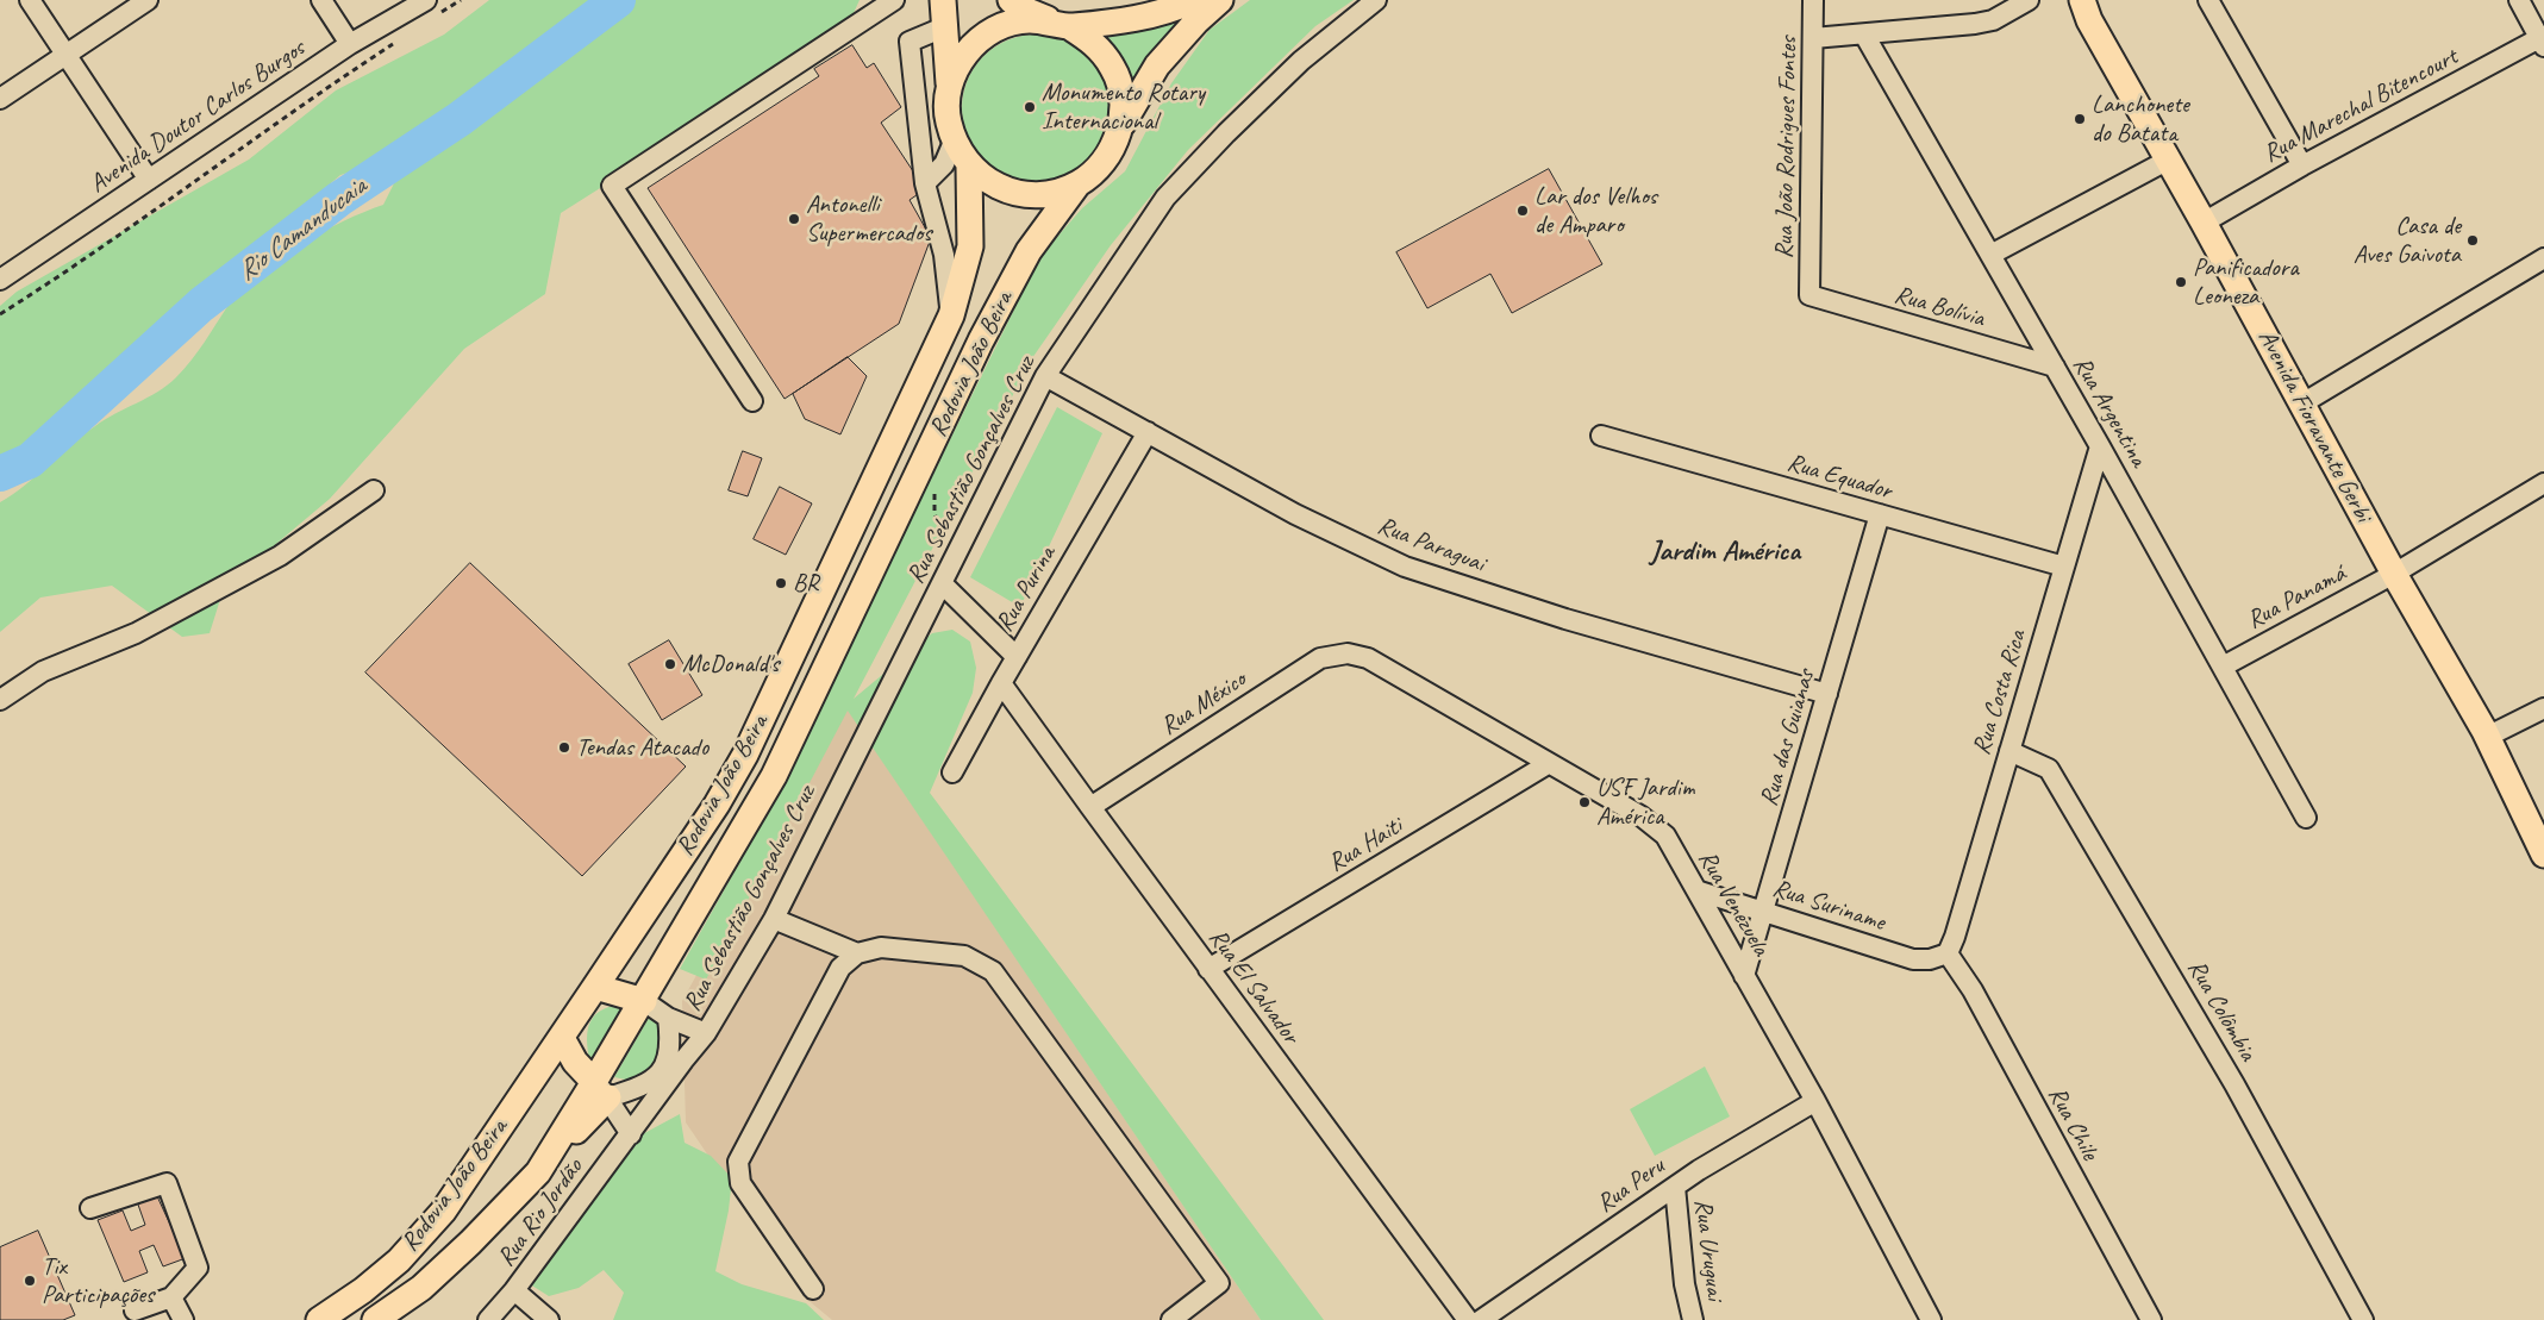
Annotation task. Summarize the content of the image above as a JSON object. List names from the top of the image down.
{
  "streets": {
    "main road": ["Rodovia João Beira", "Avenida Fioravante Gerbi"],
    "street": [
      "Rua Marechal Bitencourt",
      "Avenida Doutor Carlos Burgos",
      "Rua João Rodrigues Fontes",
      "Rua Bolívia",
      "Rua Argentina",
      "Rua Sebastião Gonçalves Cruz",
      "Rua Equador",
      "Rua Paraguai",
      "Rua Purina",
      "Rua Panamá",
      "Rua Costa Rica",
      "Rua México",
      "Rua das Guianas",
      "Rua Haiti",
      "Rua Venezuela",
      "Rua Suriname",
      "Rua El Salvador",
      "Rua Colômbia",
      "Rua Chile",
      "Rua Peru",
      "Rua Rio Jordão",
      "Rua Uruguai"
    ]
  },
  "crossings": [
    ["Rua Marechal Bitencourt", "Avenida Fioravante Gerbi"],
    ["Rua João Rodrigues Fontes", "Rua Bolívia"],
    ["Rua Bolívia", "Rua Argentina"],
    ["Rua Argentina", "Rua Panamá"],
    ["Rua Argentina", "Rua Costa Rica"],
    ["Avenida Fioravante Gerbi", "Rua Panamá"],
    ["Rua Sebastião Gonçalves Cruz", "Rua Paraguai"],
    ["Rua Sebastião Gonçalves Cruz", "Rua Rio Jordão"],
    ["Rua Equador", "Rua Costa Rica"],
    ["Rua Equador", "Rua das Guianas"],
    ["Rua Paraguai", "Rua Purina"],
    ["Rua Paraguai", "Rua das Guianas"],
    ["Rua Purina", "Rua El Salvador"],
    ["Rua Costa Rica", "Rua Suriname"],
    ["Rua Costa Rica", "Rua Colômbia"],
    ["Rua Costa Rica", "Rua Chile"],
    ["Rua México", "Rua Venezuela"],
    ["Rua México", "Rua El Salvador"],
    ["Rua das Guianas", "Rua Venezuela"],
    ["Rua das Guianas", "Rua Suriname"],
    ["Rua Haiti", "Rua Venezuela"],
    ["Rua Haiti", "Rua El Salvador"],
    ["Rua Venezuela", "Rua Suriname"],
    ["Rua Venezuela", "Rua Peru"],
    ["Rua Suriname", "Rua Chile"],
    ["Rua Peru", "Rua Uruguai"]
  ],
  "districts": ["Jardim América"],
  "water": ["Rio Camanducaia"],
  "places": [
    "Monumento Rotary Internacional",
    "Lanchonete do Batata",
    "Lar dos Velhos de Amparo",
    "Antonelli Supermercados",
    "Casa de Aves Gaivota",
    "Panificadora Leoneza",
    "BR",
    "McDonald's",
    "Tendas Atacado",
    "USF Jardim América",
    "Tix Participações"
  ]
}
